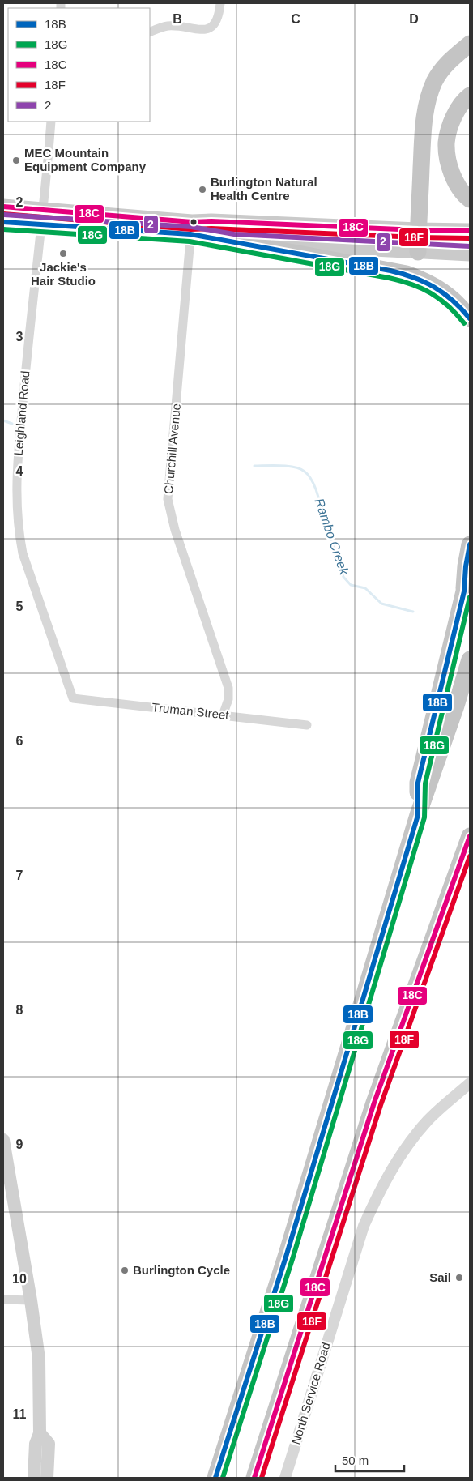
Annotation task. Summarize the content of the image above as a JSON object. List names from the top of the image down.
{
  "streets": {
    "street": [
      "Leighland Road",
      "Churchill Avenue",
      "Truman Street",
      "North Service Road"
    ]
  },
  "crossings": [
    ["Leighland Road", "Truman Street"],
    ["Churchill Avenue", "Truman Street"]
  ],
  "water": ["Rambo Creek"],
  "places": [
    "MEC Mountain Equipment Company",
    "Burlington Natural Health Centre",
    "Jackie's Hair Studio",
    "Burlington Cycle",
    "Sail"
  ],
  "lines": [
    "transit line 18C",
    "transit line 18F",
    "transit line 2",
    "transit line 18B",
    "transit line 18G"
  ],
  "legend": [
    "18B",
    "18G",
    "18C",
    "18F",
    "2"
  ],
  "scale_bar": "50 m",
  "grid": {
    "columns": ["B", "C", "D"],
    "rows": [
      "2",
      "3",
      "4",
      "5",
      "6",
      "7",
      "8",
      "9",
      "10",
      "11"
    ]
  }
}
